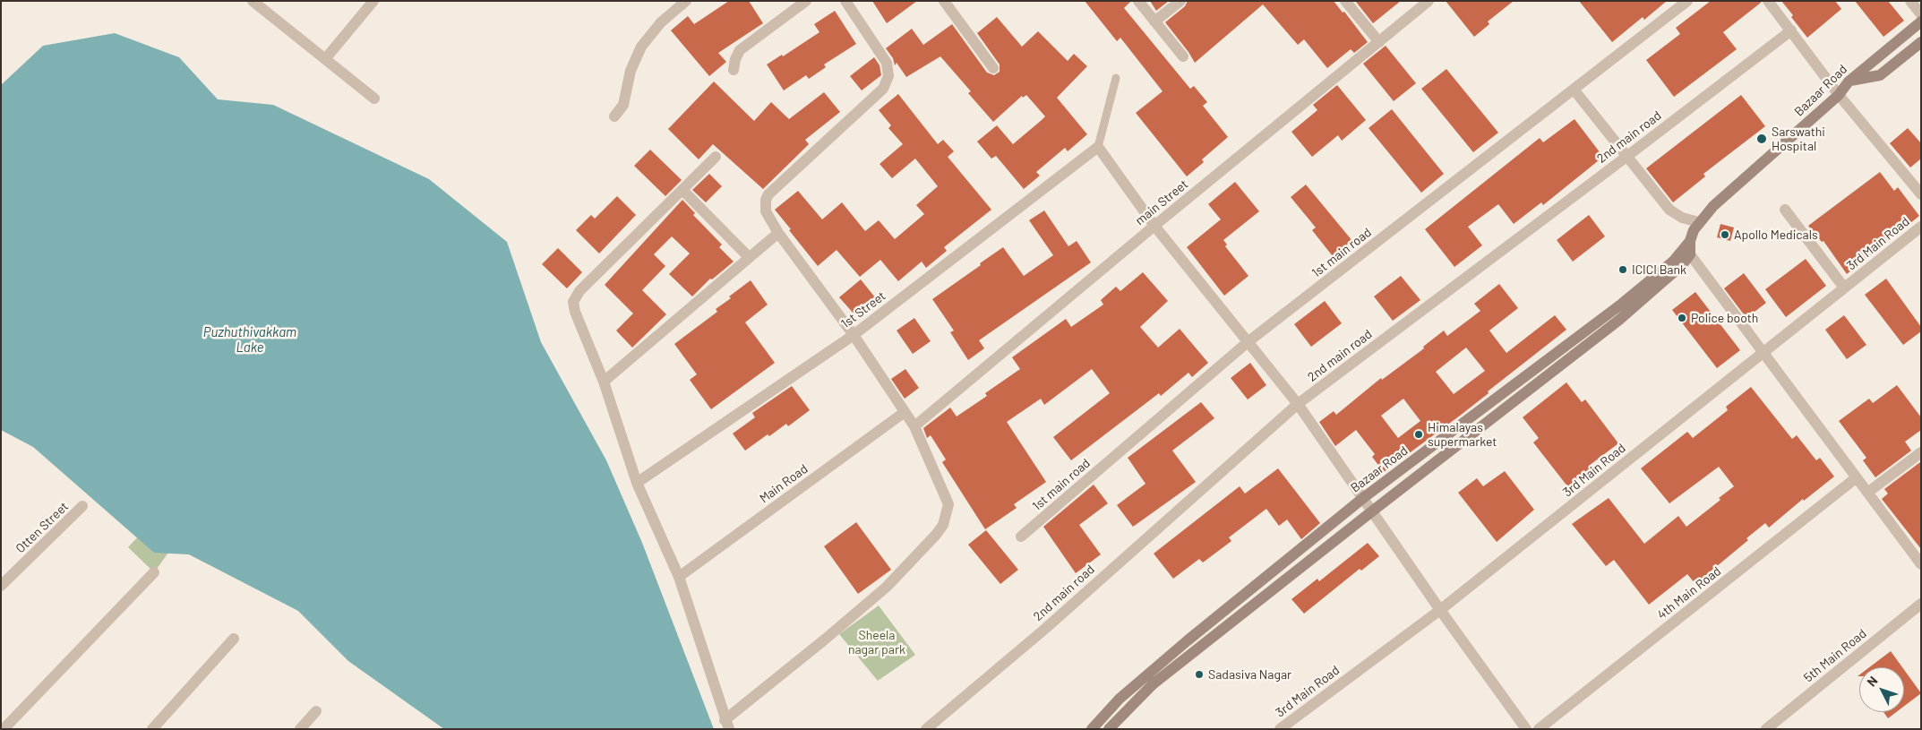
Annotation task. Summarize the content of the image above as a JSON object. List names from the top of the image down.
{
  "streets": {
    "main road": ["Bazaar Road"],
    "street": [
      "2nd main road",
      "main Street",
      "3rd Main Road",
      "1st main road",
      "1st Street",
      "Main Road",
      "Otten Street",
      "4th Main Road",
      "5th Main Road"
    ]
  },
  "water": ["Puzhuthivakkam Lake"],
  "parks": ["Sheela nagar park"],
  "places": [
    "Sarswathi Hospital",
    "Apollo Medicals",
    "ICICI Bank",
    "Police booth",
    "Himalayas supermarket",
    "Sadasiva Nagar"
  ],
  "north": "top left"
}
